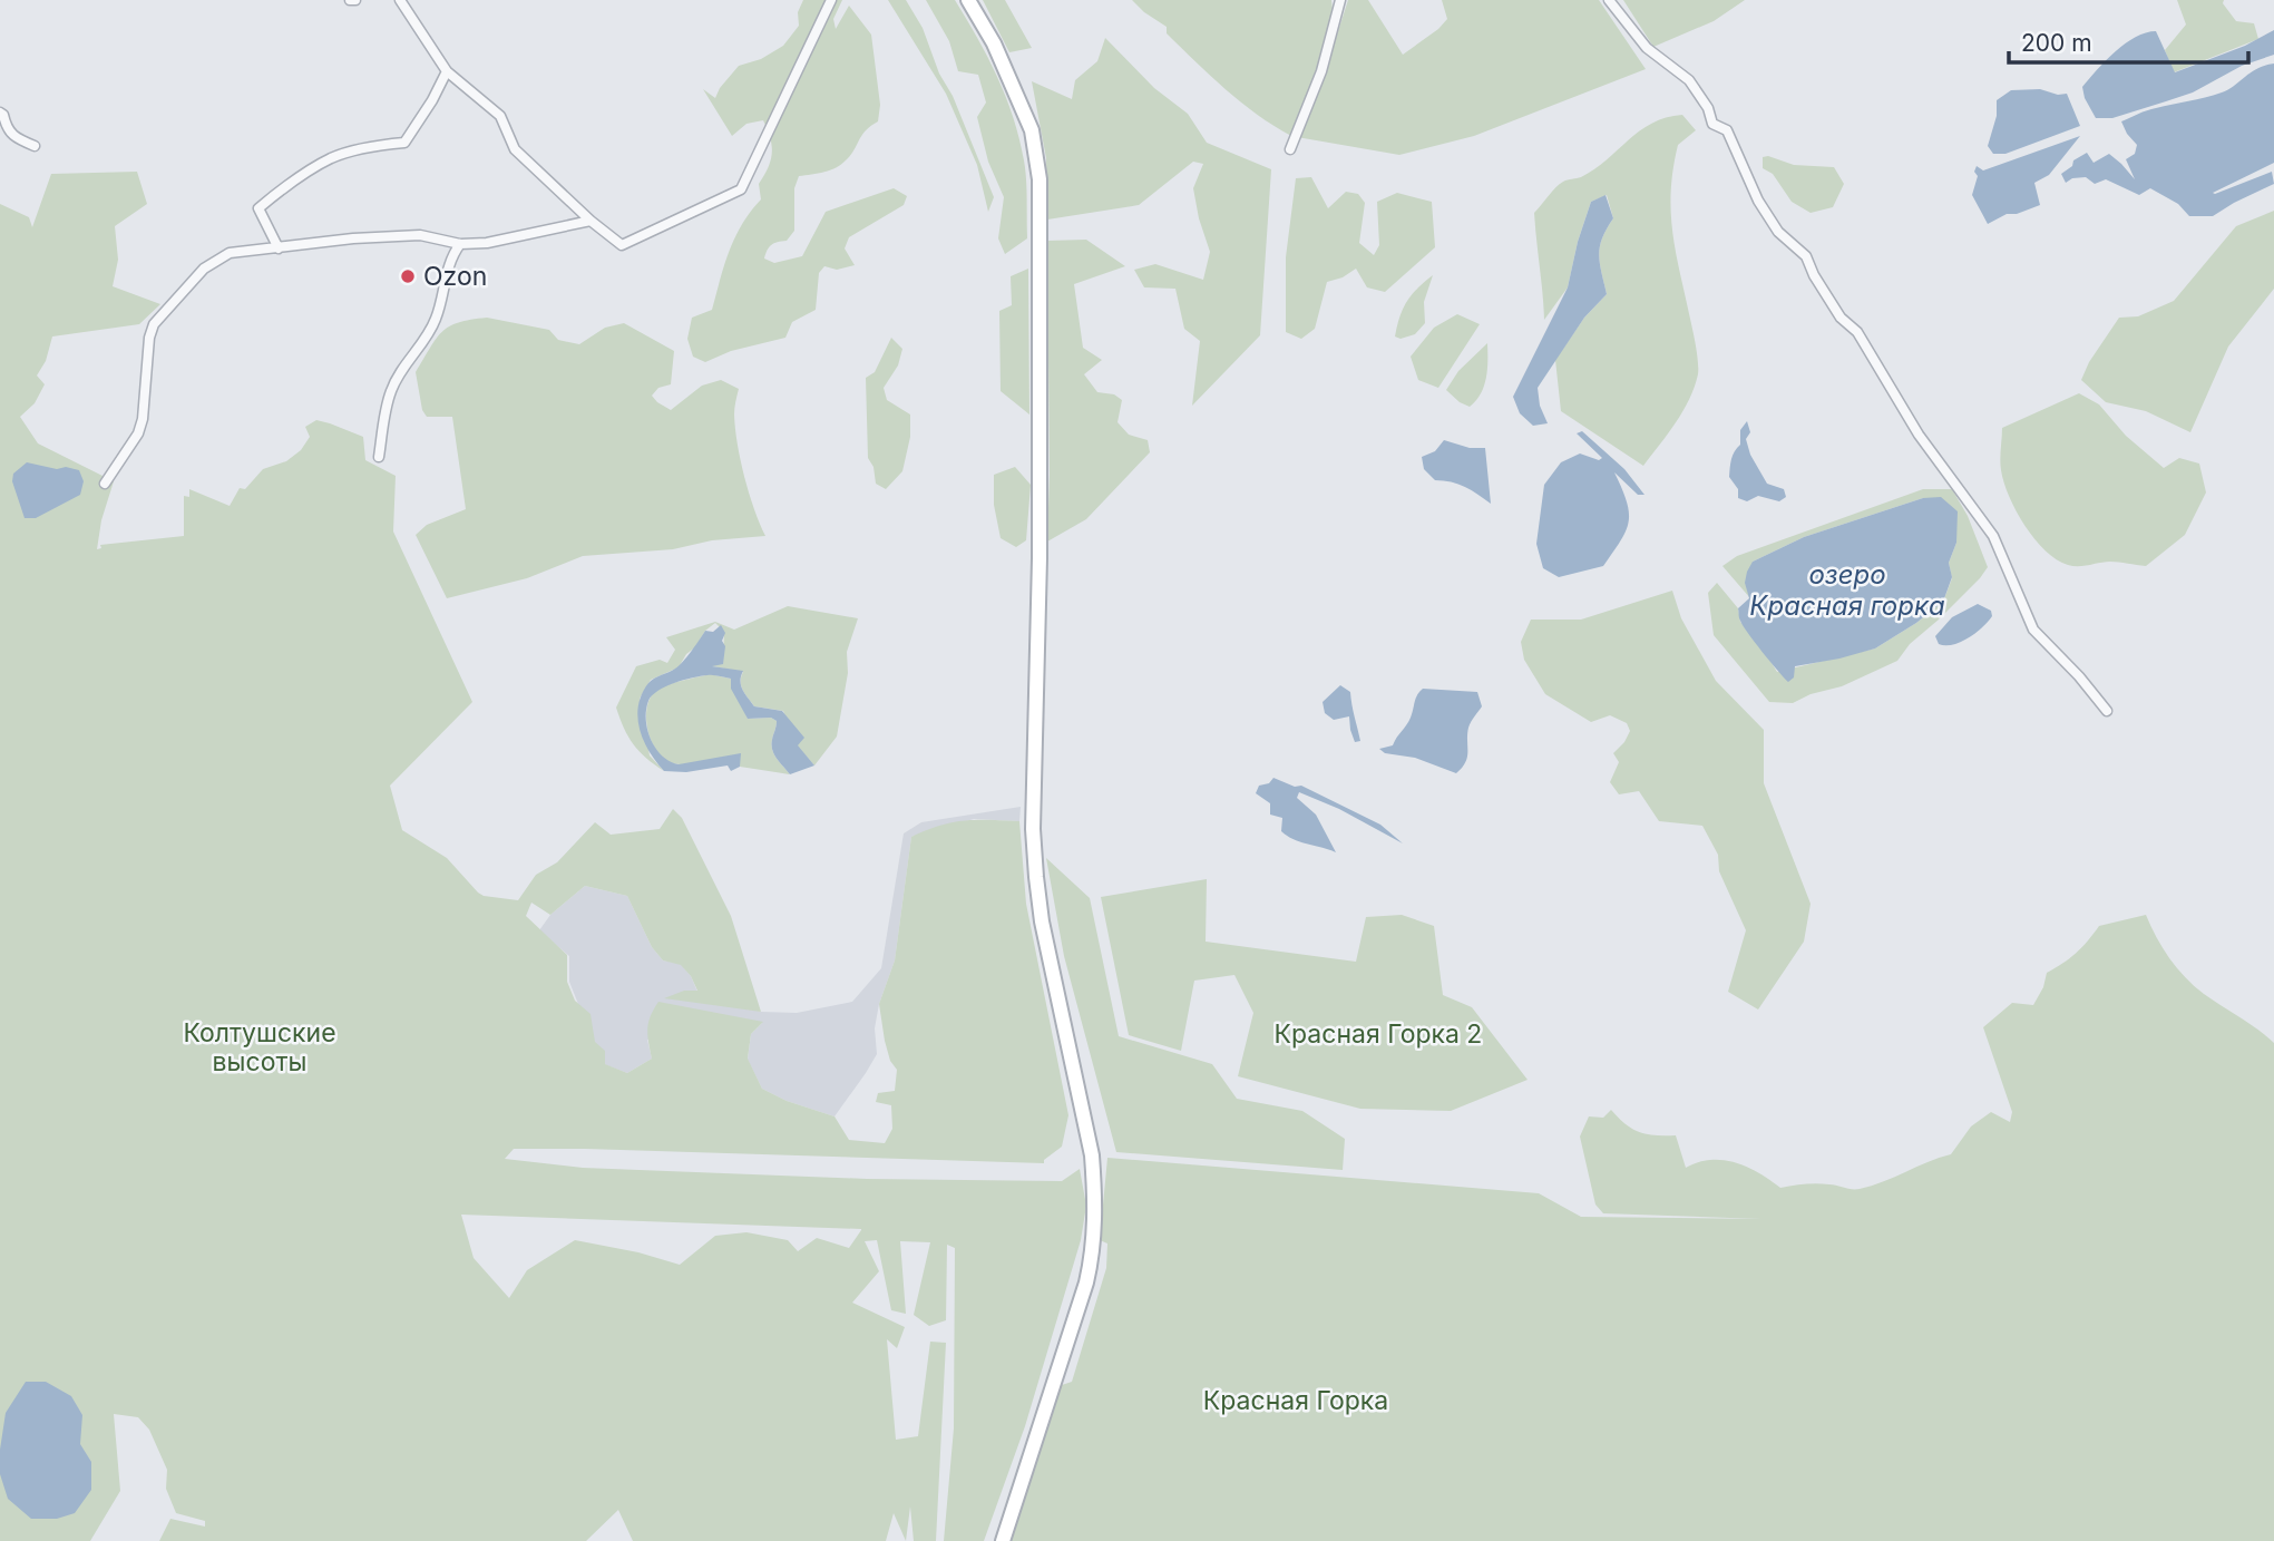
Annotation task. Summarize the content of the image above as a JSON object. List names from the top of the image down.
{
  "water": ["озеро Красная горка"],
  "parks": ["Колтушские высоты", "Красная Горка 2", "Красная Горка"],
  "places": ["Ozon"],
  "scale_bar": "200 m"
}
